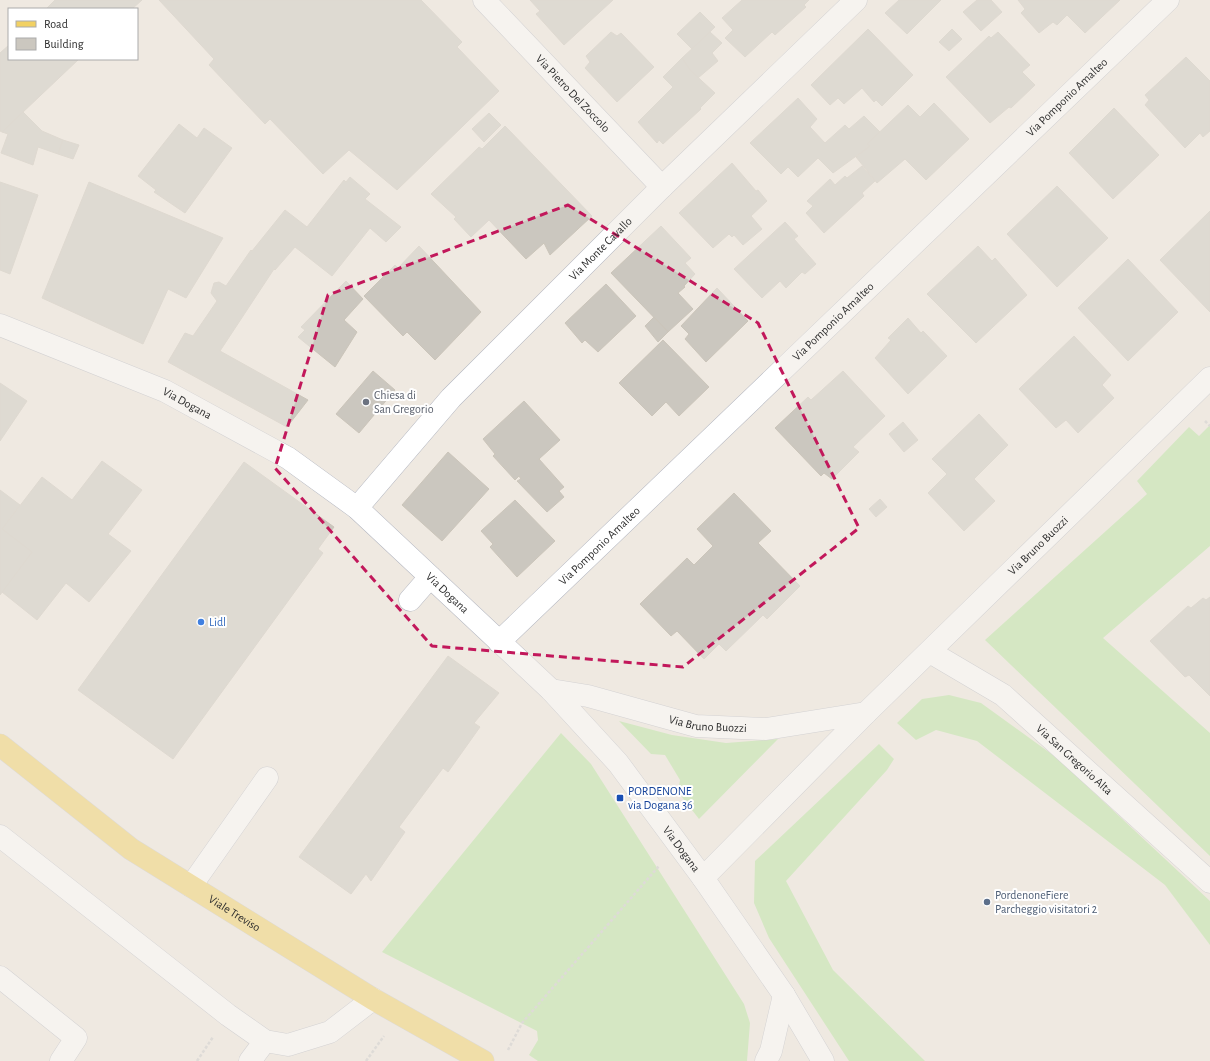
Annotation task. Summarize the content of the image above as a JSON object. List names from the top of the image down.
{
  "streets": {
    "main road": ["Viale Treviso"],
    "street": [
      "Via Pietro Del Zoccolo",
      "Via Pomponio Amalteo",
      "Via Monte Cavallo",
      "Via Dogana",
      "Via Bruno Buozzi",
      "Via San Gregorio Alta"
    ]
  },
  "crossings": [
    ["Via Pietro Del Zoccolo", "Via Monte Cavallo"],
    ["Via Pomponio Amalteo", "Via Dogana"],
    ["Via Monte Cavallo", "Via Dogana"],
    ["Via Dogana", "Via Bruno Buozzi"],
    ["Via Bruno Buozzi", "Via San Gregorio Alta"]
  ],
  "places": {
    "other": ["Chiesa di San Gregorio", "Lidl", "PordenoneFiere Parcheggio visitatori 2"],
    "transit": ["PORDENONE via Dogana 36"]
  },
  "legend": ["Road", "Building"]
}
